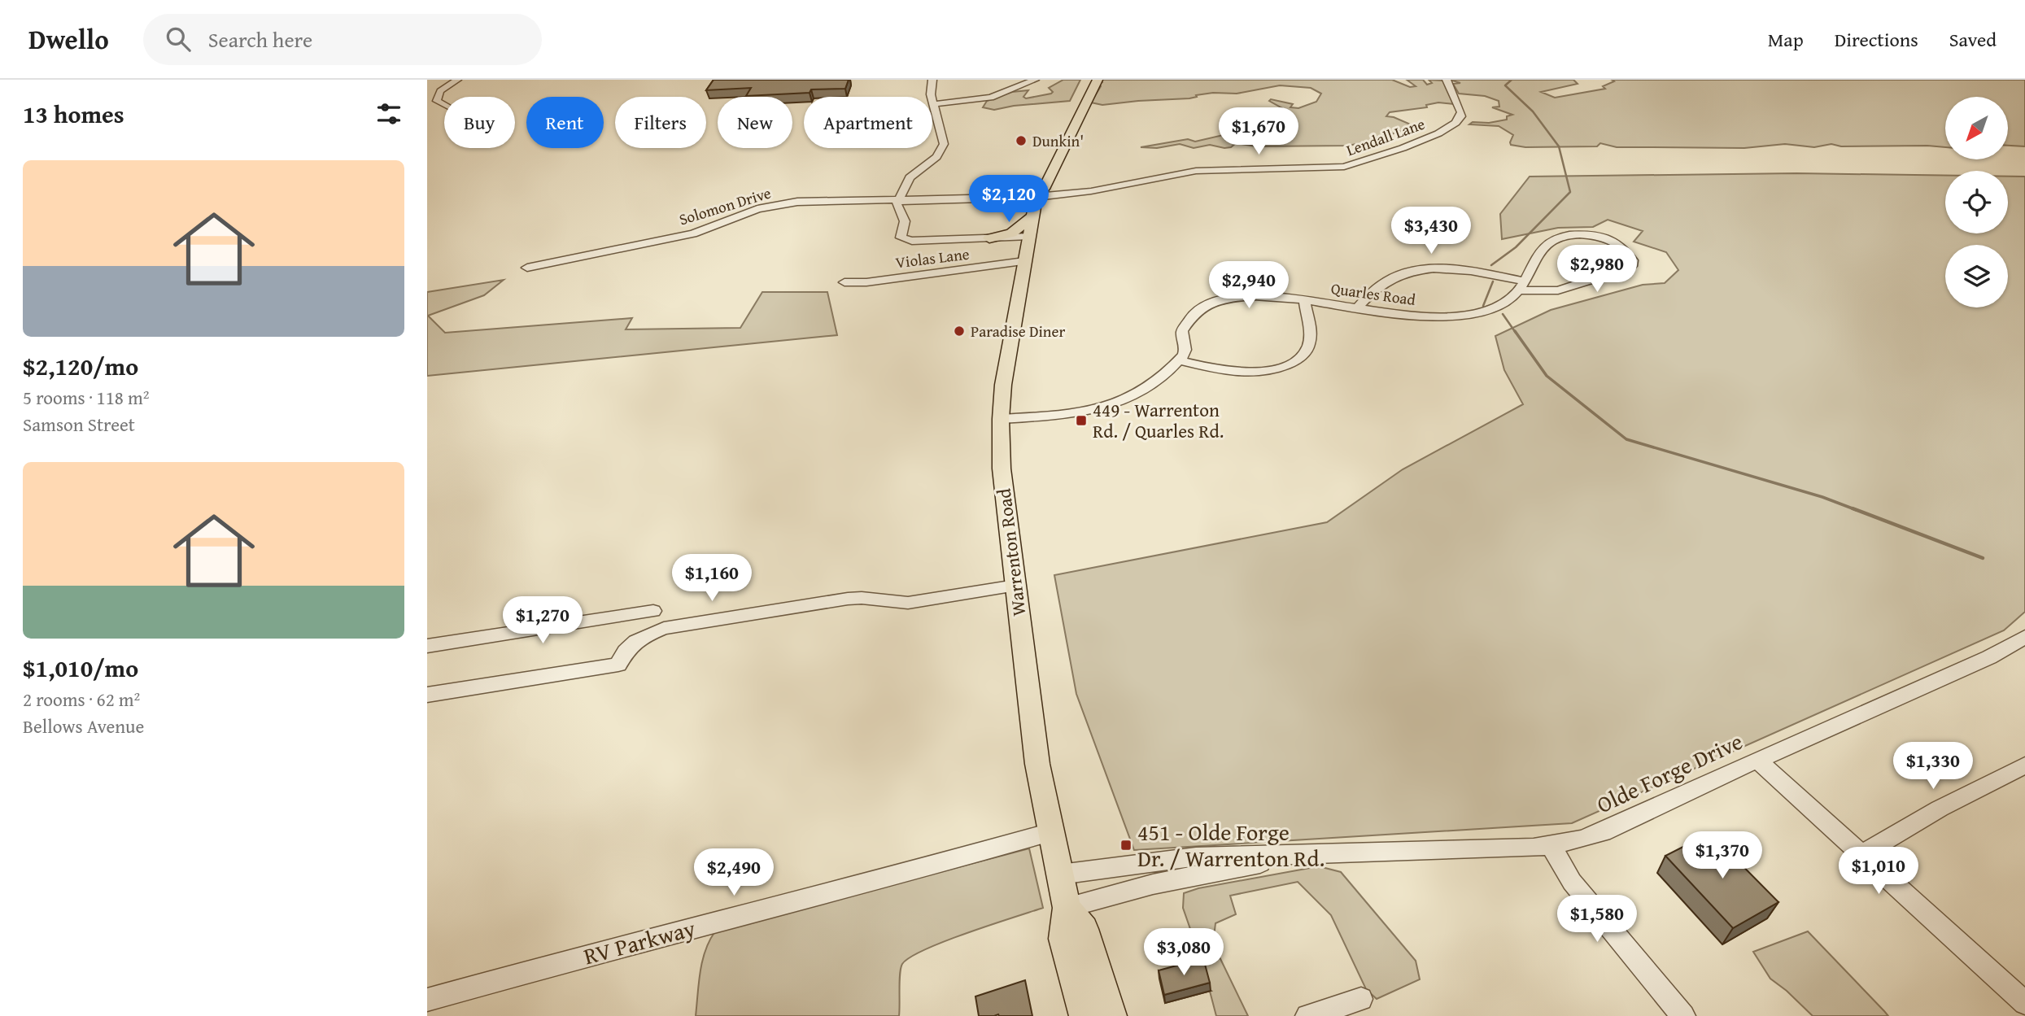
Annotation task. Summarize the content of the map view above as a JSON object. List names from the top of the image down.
{
  "streets": {
    "main road": ["Warrenton Road"],
    "street": [
      "Lendall Lane",
      "Solomon Drive",
      "Violas Lane",
      "Quarles Road",
      "Olde Forge Drive",
      "RV Parkway"
    ]
  },
  "crossings": [
    ["Lendall Lane", "Solomon Drive"],
    ["Lendall Lane", "Warrenton Road"],
    ["Solomon Drive", "Warrenton Road"],
    ["Violas Lane", "Warrenton Road"],
    ["Warrenton Road", "Olde Forge Drive"],
    ["Warrenton Road", "RV Parkway"]
  ],
  "places": {
    "other": ["Dunkin'", "Paradise Diner"],
    "transit": ["449 - Warrenton Rd. / Quarles Rd.", "451 - Olde Forge Dr. / Warrenton Rd."]
  },
  "north": "bottom left",
  "page": {
    "header": "Dwello",
    "search": "Search here",
    "nav": ["Map", "Directions", "Saved"],
    "heading": "13 homes",
    "chip": [
      "Buy",
      "Rent",
      "Filters",
      "New",
      "Apartment"
    ],
    "price": [
      "$1,670",
      "$2,120",
      "$3,430",
      "$2,980",
      "$2,940",
      "$1,160",
      "$1,270",
      "$1,330",
      "$1,370",
      "$1,010",
      "$2,490",
      "$1,580",
      "$3,080"
    ],
    "list": [
      {
        "name": "$2,120/mo",
        "note": "5 rooms · 118 m² · Samson Street"
      },
      {
        "name": "$1,010/mo",
        "note": "2 rooms · 62 m² · Bellows Avenue"
      }
    ]
  }
}
